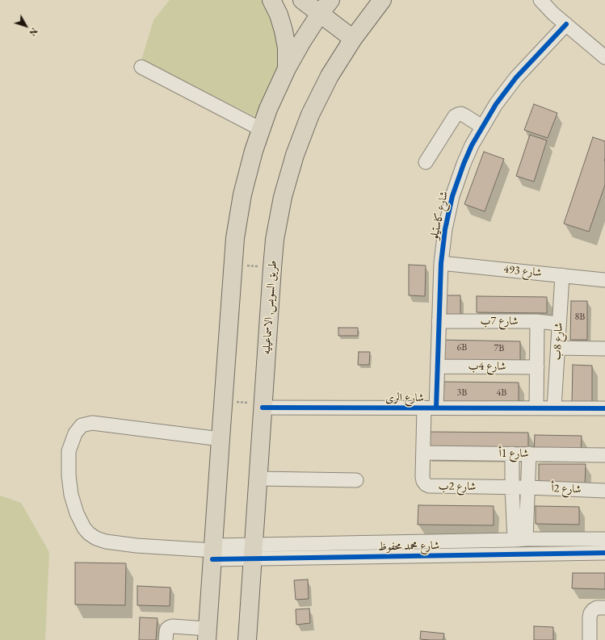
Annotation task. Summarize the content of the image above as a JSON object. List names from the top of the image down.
{
  "streets": {
    "main road": ["طريق السويس, الاسماعيليه"],
    "street": [
      "شارع كاستيلو",
      "شارع 493",
      "شارع 7ب",
      "شارع 8ب",
      "شارع 4ب",
      "شارع الرى",
      "شارع 1أ",
      "شارع 2ب",
      "شارع 2أ",
      "شارع محمد محفوظ"
    ]
  },
  "crossings": [
    ["شارع كاستيلو", "شارع 493"],
    ["شارع كاستيلو", "شارع 7ب"],
    ["شارع كاستيلو", "شارع 4ب"],
    ["شارع كاستيلو", "شارع الرى"],
    ["شارع كاستيلو", "شارع 2ب"],
    ["شارع 493", "شارع 8ب"],
    ["طريق السويس, الاسماعيليه", "شارع الرى"],
    ["طريق السويس, الاسماعيليه", "شارع محمد محفوظ"],
    ["شارع 7ب", "شارع 8ب"],
    ["شارع 8ب", "شارع الرى"],
    ["شارع الرى", "شارع 2ب"],
    ["شارع 1أ", "شارع 2ب"],
    ["شارع 2ب", "شارع 2أ"]
  ],
  "house_numbers": [
    "8B",
    "6B",
    "7B",
    "3B",
    "4B"
  ],
  "north": "bottom right"
}
